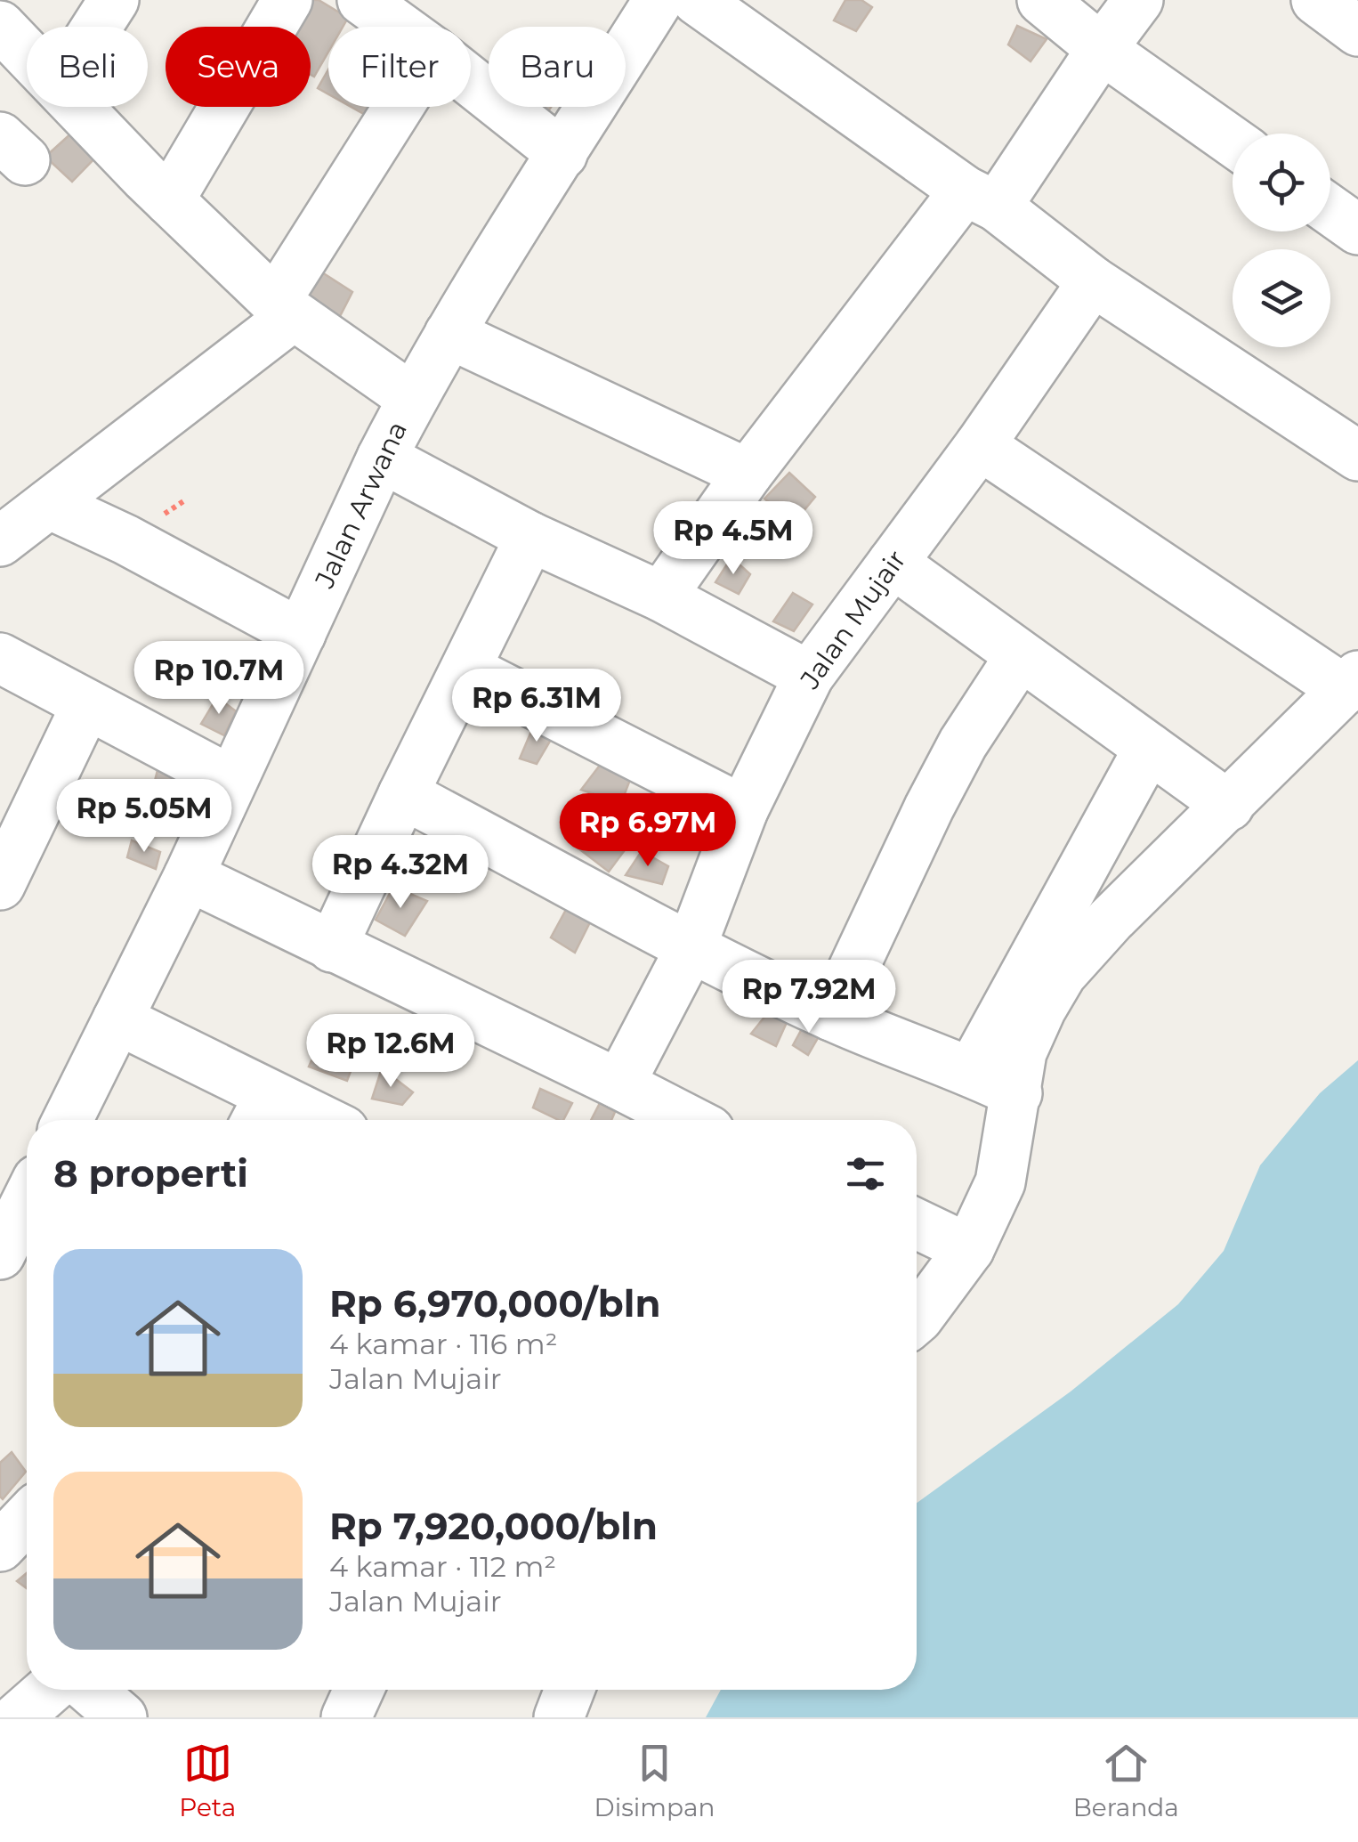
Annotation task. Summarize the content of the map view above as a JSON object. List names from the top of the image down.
{
  "streets": {
    "street": ["Jalan Arwana", "Jalan Mujair"]
  },
  "page": {
    "chip": [
      "Beli",
      "Sewa",
      "Filter",
      "Baru"
    ],
    "price": [
      "Rp 4.5M",
      "Rp 10.7M",
      "Rp 6.31M",
      "Rp 5.05M",
      "Rp 6.97M",
      "Rp 4.32M",
      "Rp 7.92M",
      "Rp 12.6M"
    ],
    "heading": "8 properti",
    "list": [
      {
        "name": "Rp 6,970,000/bln",
        "note": "4 kamar · 116 m² · Jalan Mujair"
      },
      {
        "name": "Rp 7,920,000/bln",
        "note": "4 kamar · 112 m² · Jalan Mujair"
      }
    ],
    "tabs": ["Peta", "Disimpan", "Beranda"]
  }
}
